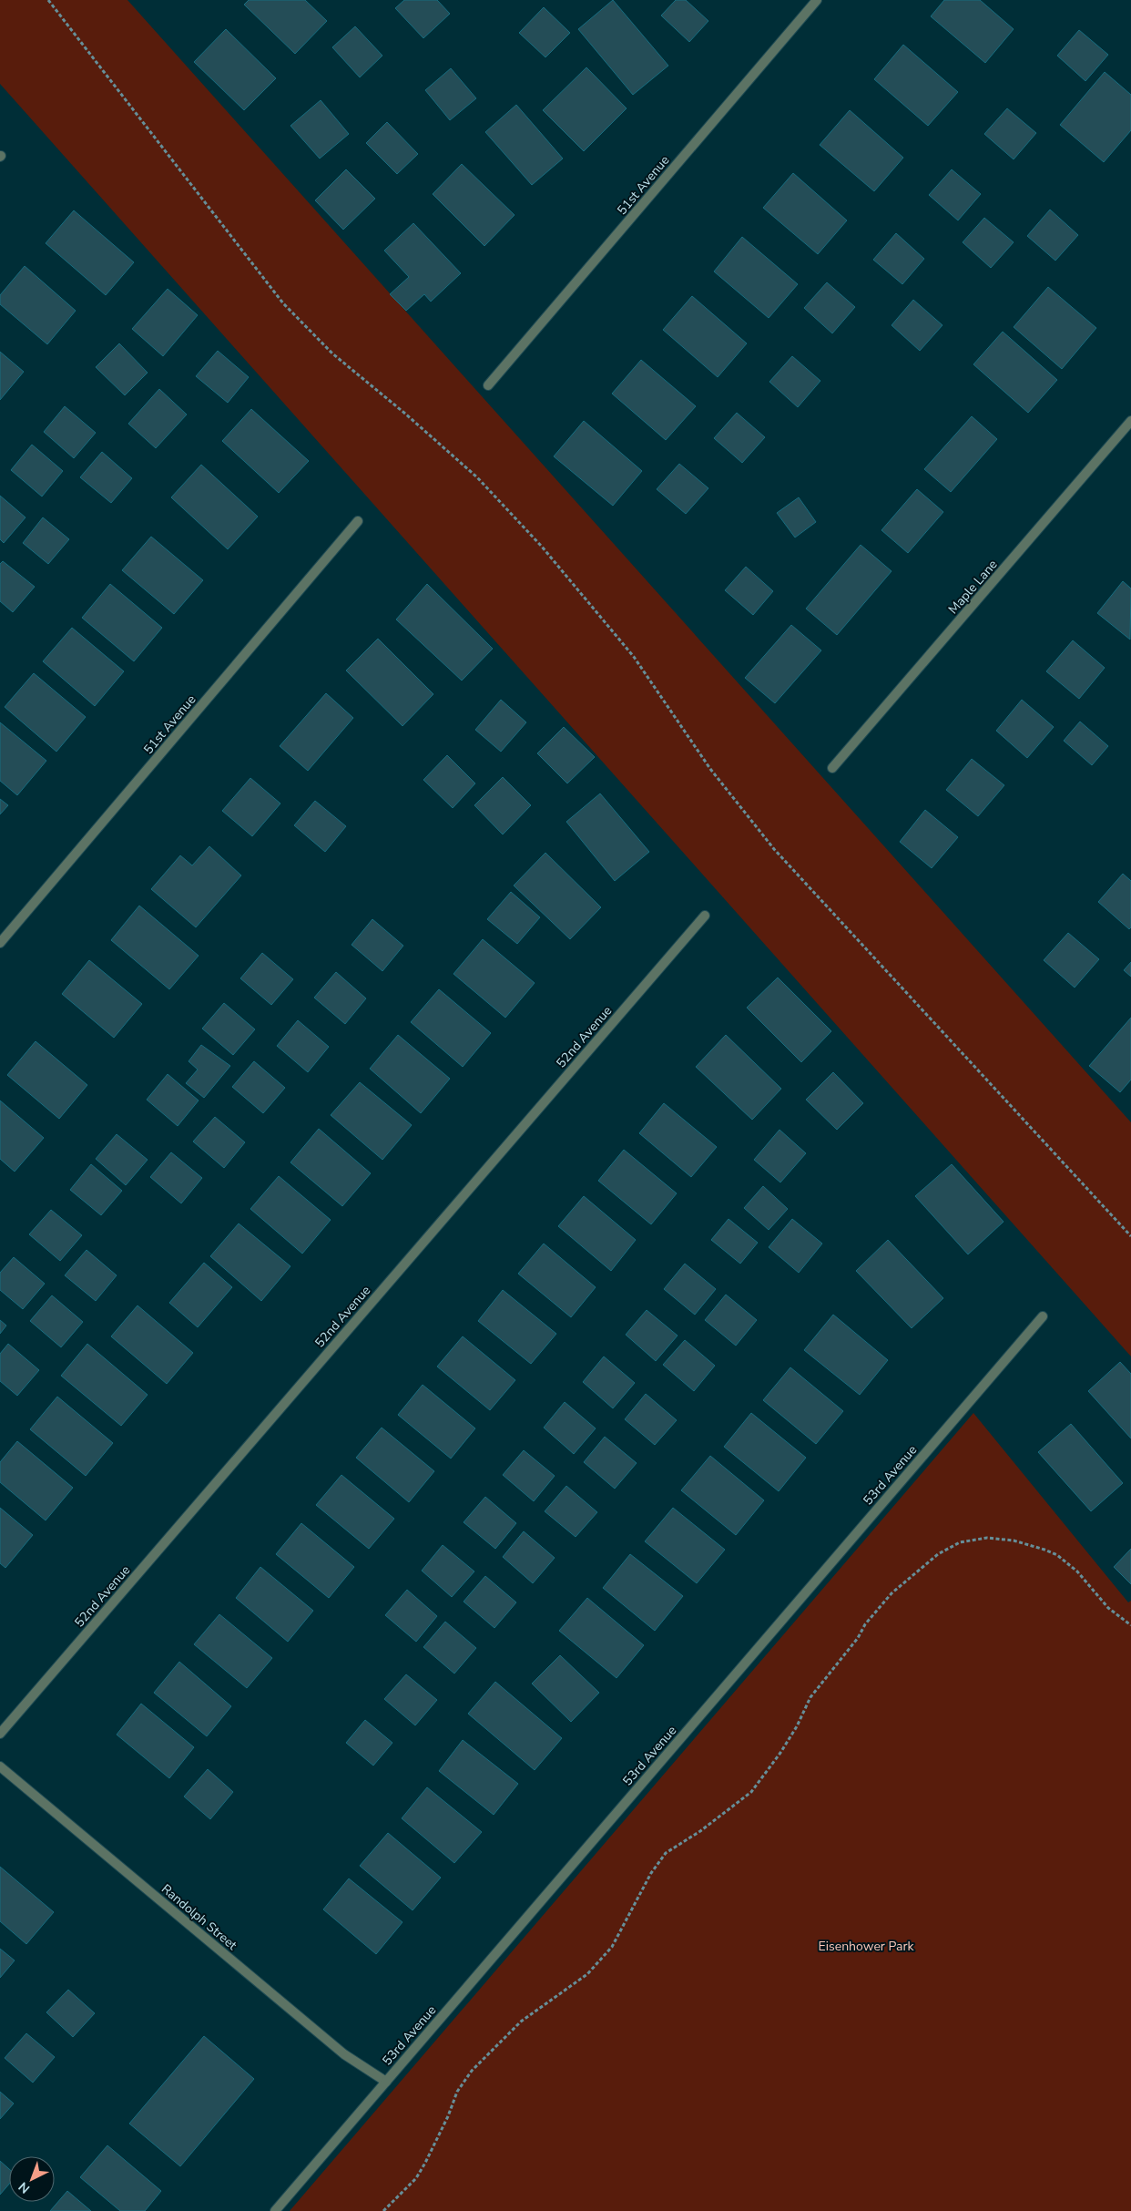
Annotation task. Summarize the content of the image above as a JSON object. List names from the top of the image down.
{
  "streets": {
    "street": [
      "51st Avenue",
      "Maple Lane",
      "52nd Avenue",
      "53rd Avenue",
      "Randolph Street"
    ]
  },
  "crossings": [
    ["53rd Avenue", "Randolph Street"]
  ],
  "parks": ["Eisenhower Park"],
  "north": "bottom left"
}
